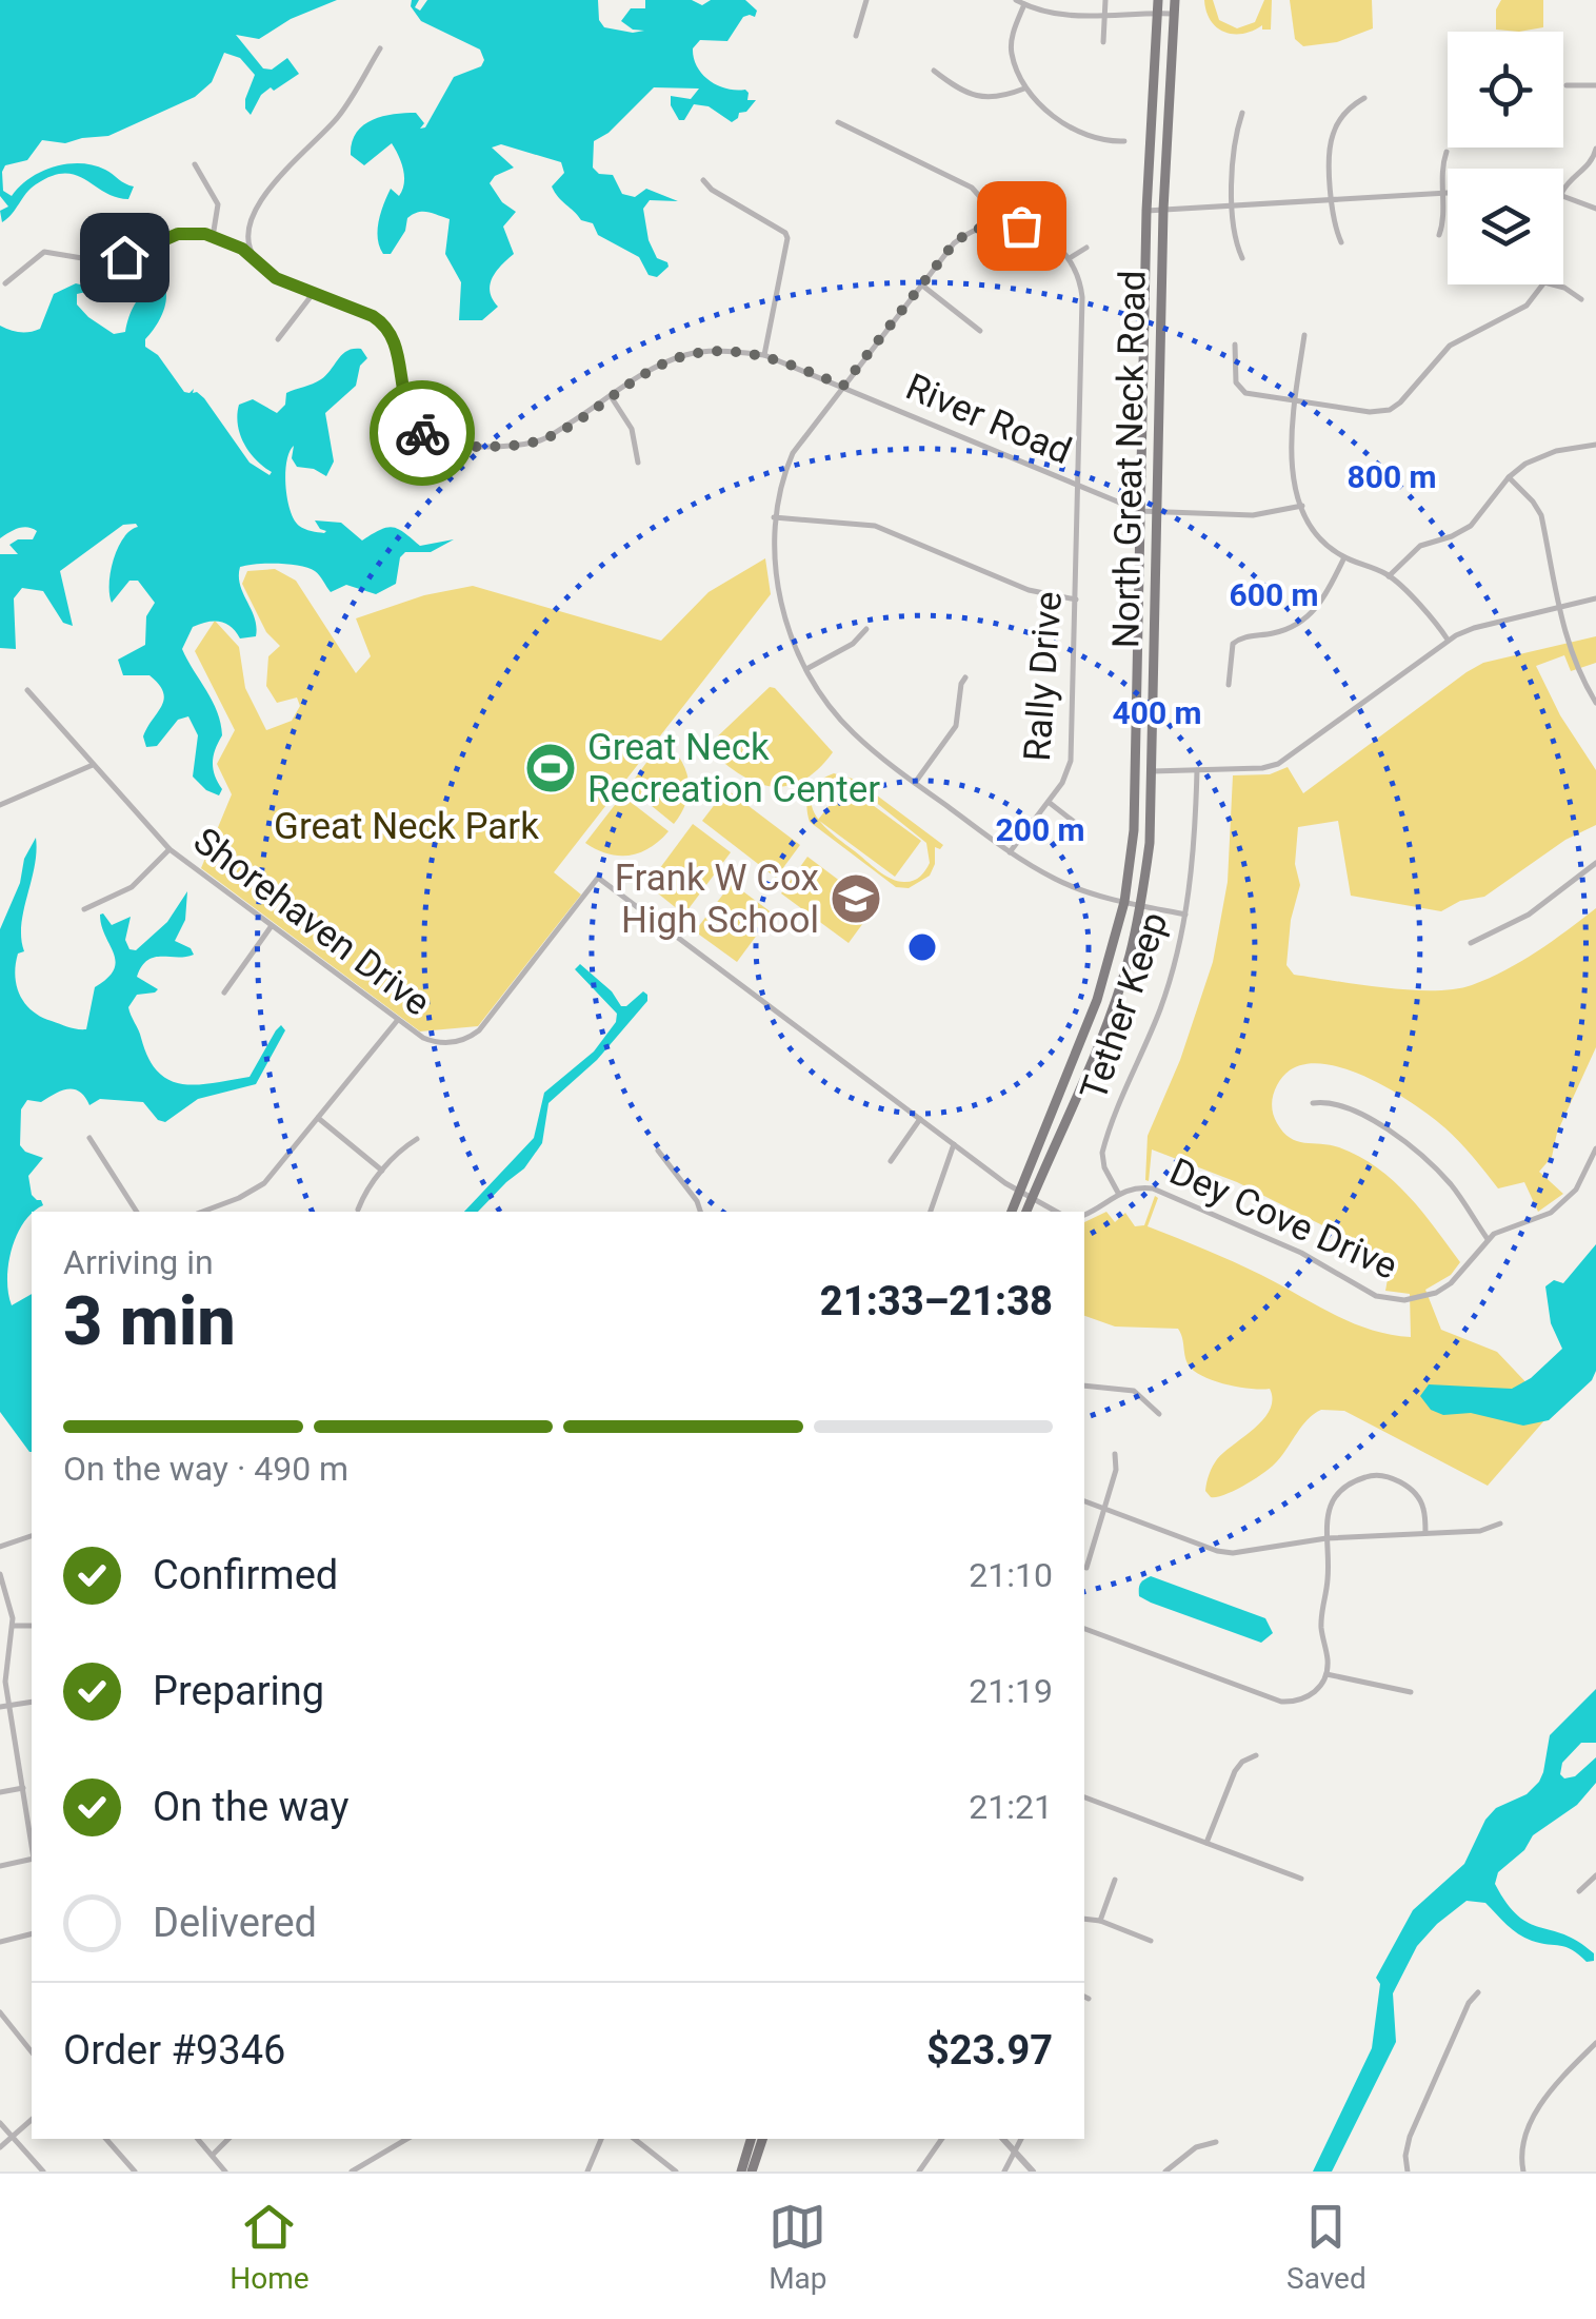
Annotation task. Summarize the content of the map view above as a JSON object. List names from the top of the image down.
{
  "streets": {
    "main road": ["North Great Neck Road"],
    "street": [
      "River Road",
      "Rally Drive",
      "Shorehaven Drive",
      "Tether Keep",
      "Dey Cove Drive"
    ]
  },
  "crossings": [
    ["River Road", "North Great Neck Road"],
    ["River Road", "Rally Drive"],
    ["North Great Neck Road", "Shorehaven Drive"],
    ["Tether Keep", "Dey Cove Drive"]
  ],
  "parks": ["Great Neck Park"],
  "places": {
    "sports": ["Great Neck Recreation Center"],
    "school or university": ["Frank W Cox High School"]
  },
  "page": {
    "heading": ["3 min", "Arriving in", "21:33–21:38"],
    "panel": ["Order #9346", "$23.97"],
    "bar": "On the way · 490 m",
    "list": [
      ["Confirmed", "21:10"],
      ["Preparing", "21:19"],
      ["On the way", "21:21"],
      "Delivered"
    ],
    "tabs": ["Home", "Map", "Saved"]
  },
  "rings": [
    "800 m",
    "600 m",
    "400 m",
    "200 m"
  ]
}
